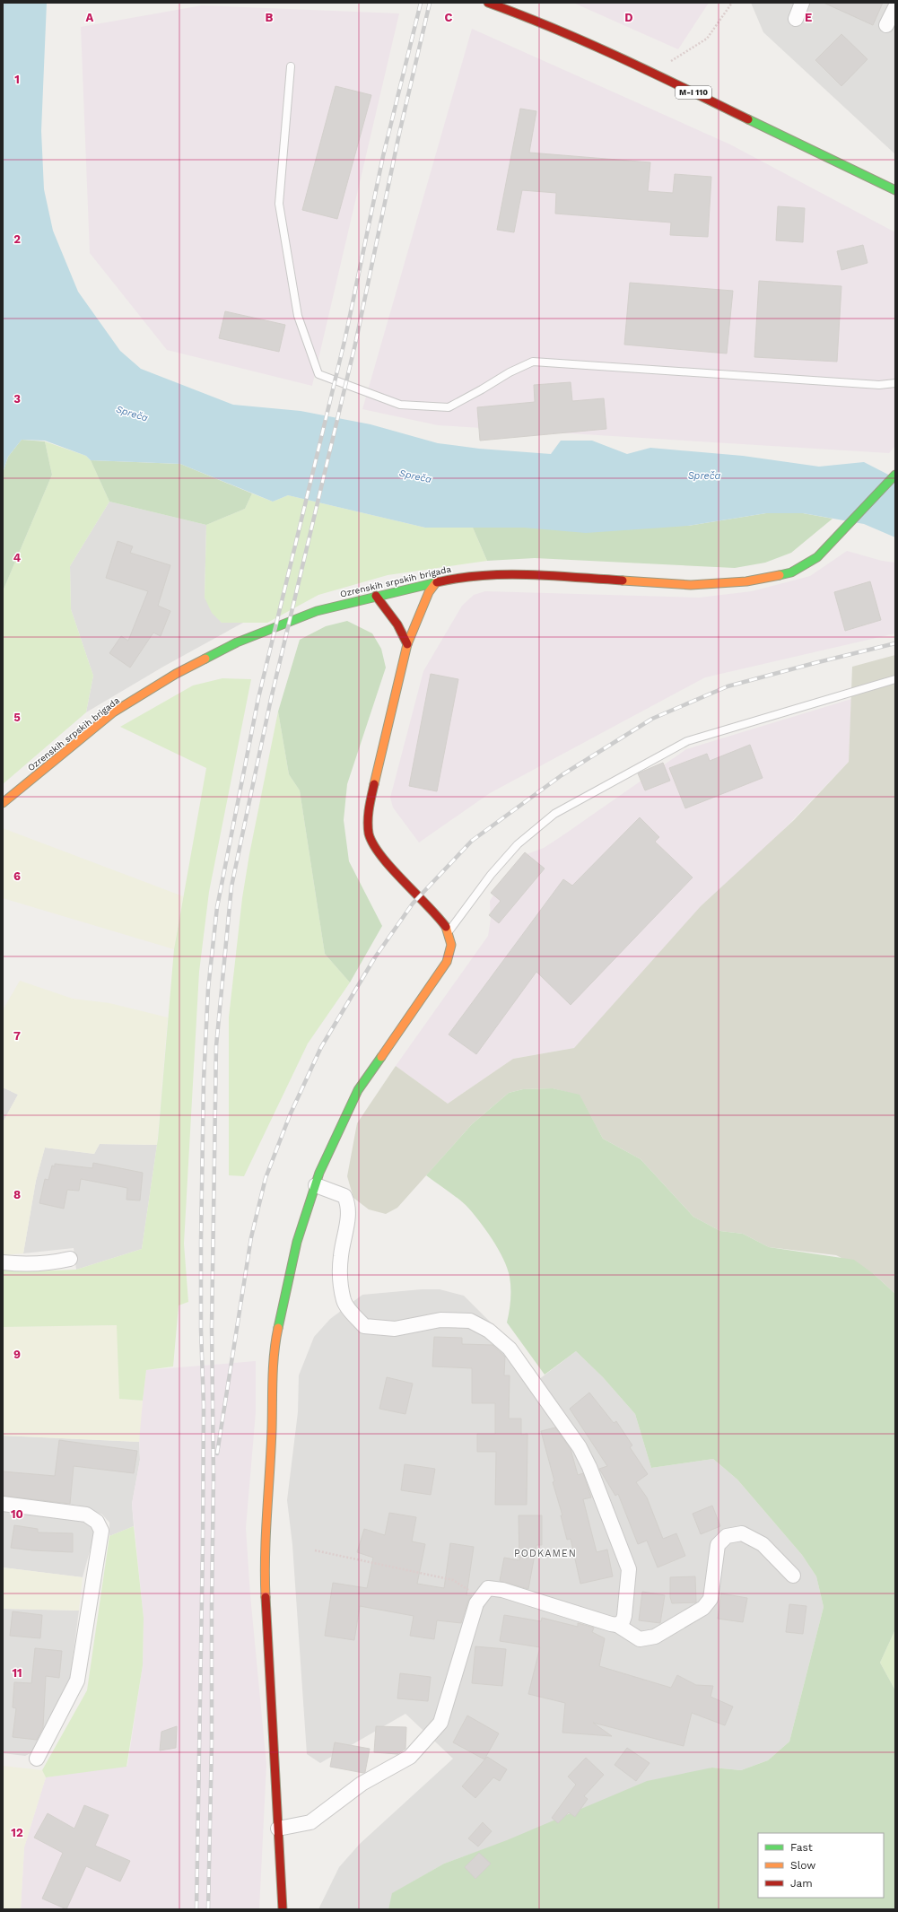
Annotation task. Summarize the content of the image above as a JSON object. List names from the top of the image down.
{
  "streets": {
    "street": ["M-I 110", "Ozrenskih srpskih brigada"]
  },
  "districts": ["PODKAMEN"],
  "water": ["Spreča"],
  "legend": ["Fast", "Slow", "Jam"],
  "grid": {
    "columns": [
      "A",
      "B",
      "C",
      "D",
      "E"
    ],
    "rows": [
      "1",
      "2",
      "3",
      "4",
      "5",
      "6",
      "7",
      "8",
      "9",
      "10",
      "11",
      "12"
    ]
  }
}
